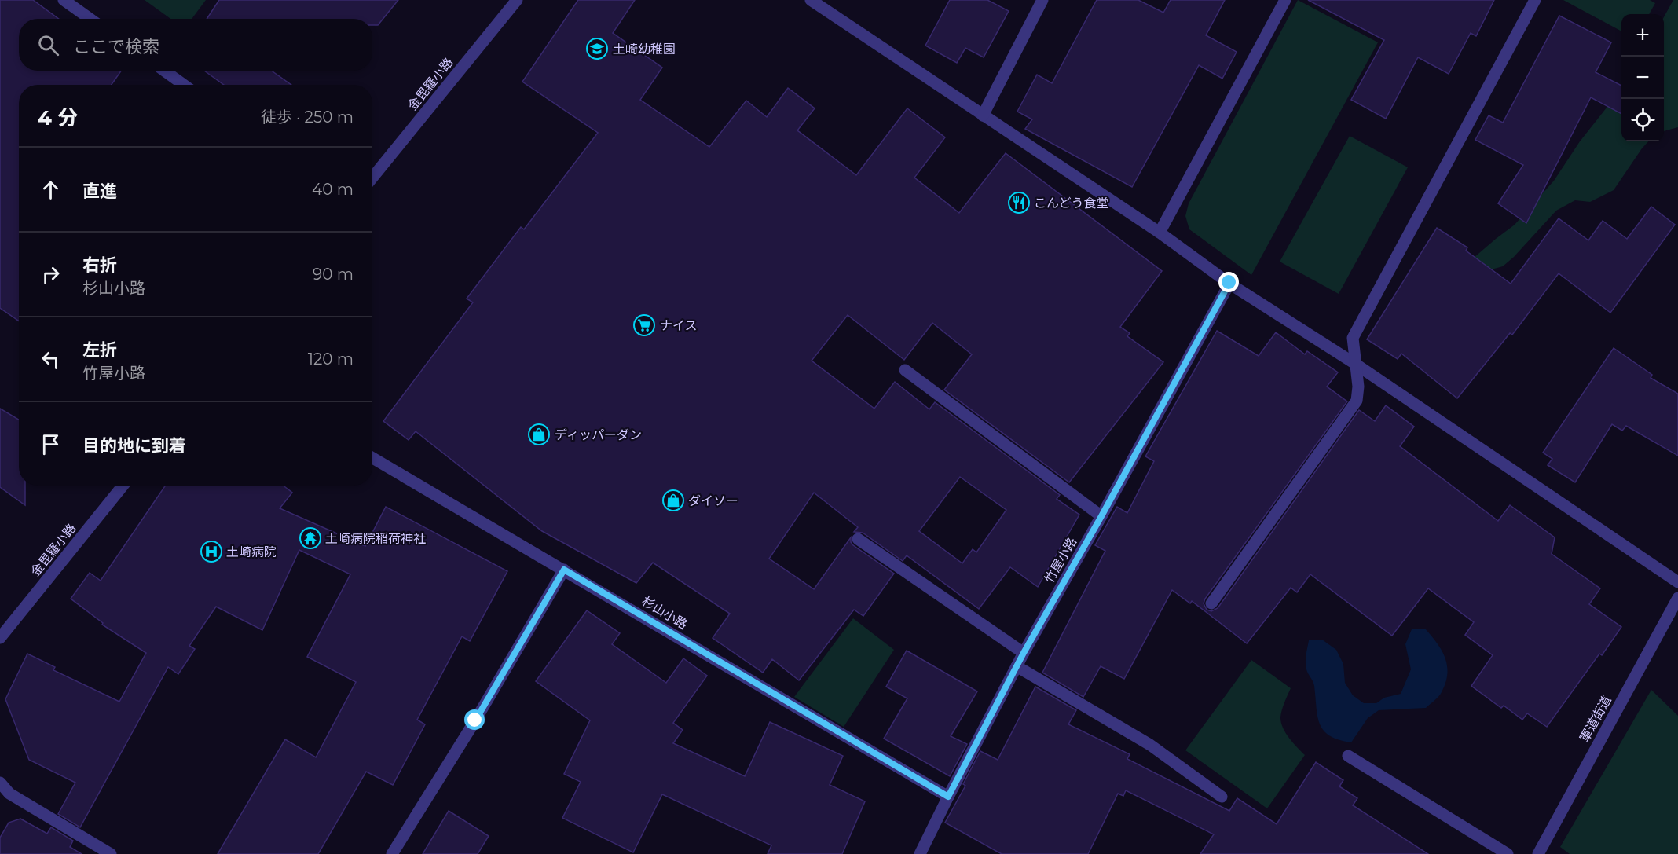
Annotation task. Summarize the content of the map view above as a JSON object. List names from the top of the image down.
{
  "streets": {
    "street": [
      "金毘羅小路",
      "竹屋小路",
      "杉山小路",
      "軍道街道"
    ]
  },
  "crossings": [
    ["竹屋小路", "杉山小路"]
  ],
  "places": {
    "school or university": ["土崎幼稚園"],
    "restaurant": ["こんどう食堂"],
    "supermarket": ["ナイス"],
    "shop": ["ディッパーダン", "ダイソー"],
    "temple": ["土崎病院稲荷神社"],
    "hospital": ["土崎病院"]
  },
  "page": {
    "map_buttons": ["+", "−"],
    "search": "ここで検索",
    "heading": ["4 分", "徒歩 · 250 m"],
    "list": [
      ["直進", "40 m"],
      ["右折", "杉山小路", "90 m"],
      ["左折", "竹屋小路", "120 m"],
      "目的地に到着"
    ]
  }
}
